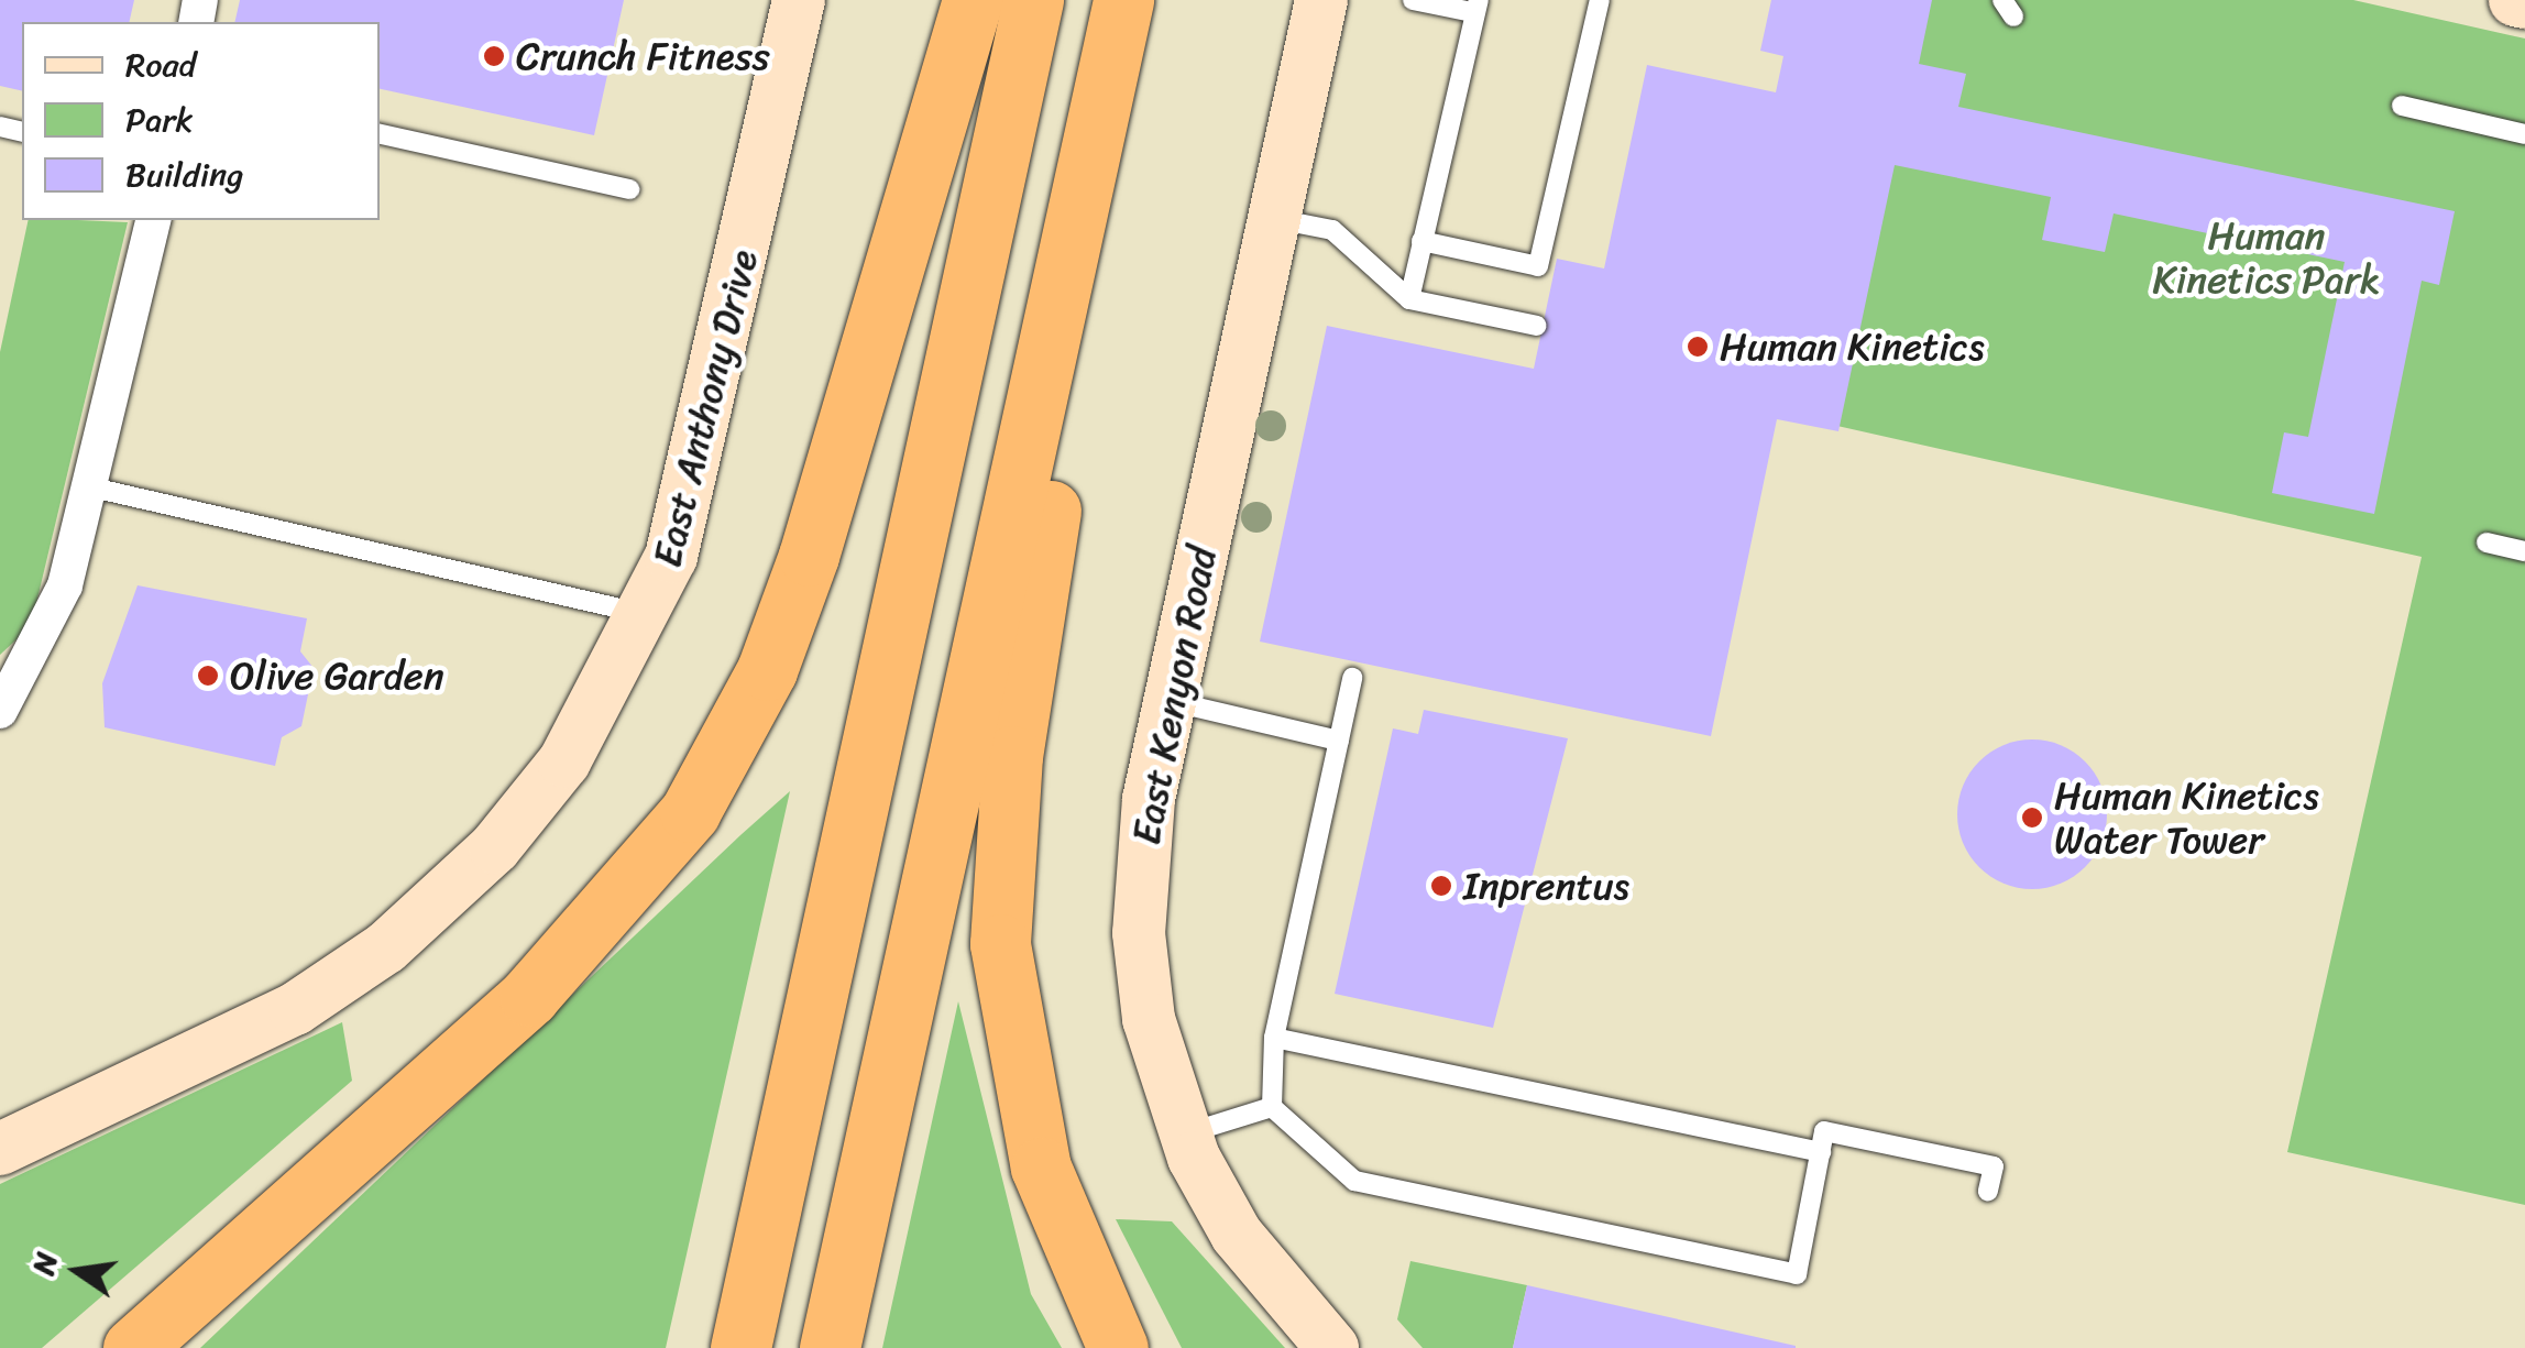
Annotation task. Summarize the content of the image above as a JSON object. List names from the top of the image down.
{
  "streets": {
    "street": ["East Anthony Drive", "East Kenyon Road"]
  },
  "parks": ["Human Kinetics Park"],
  "places": [
    "Crunch Fitness",
    "Human Kinetics",
    "Olive Garden",
    "Human Kinetics Water Tower",
    "Inprentus"
  ],
  "legend": ["Road", "Park", "Building"],
  "north": "left"
}
